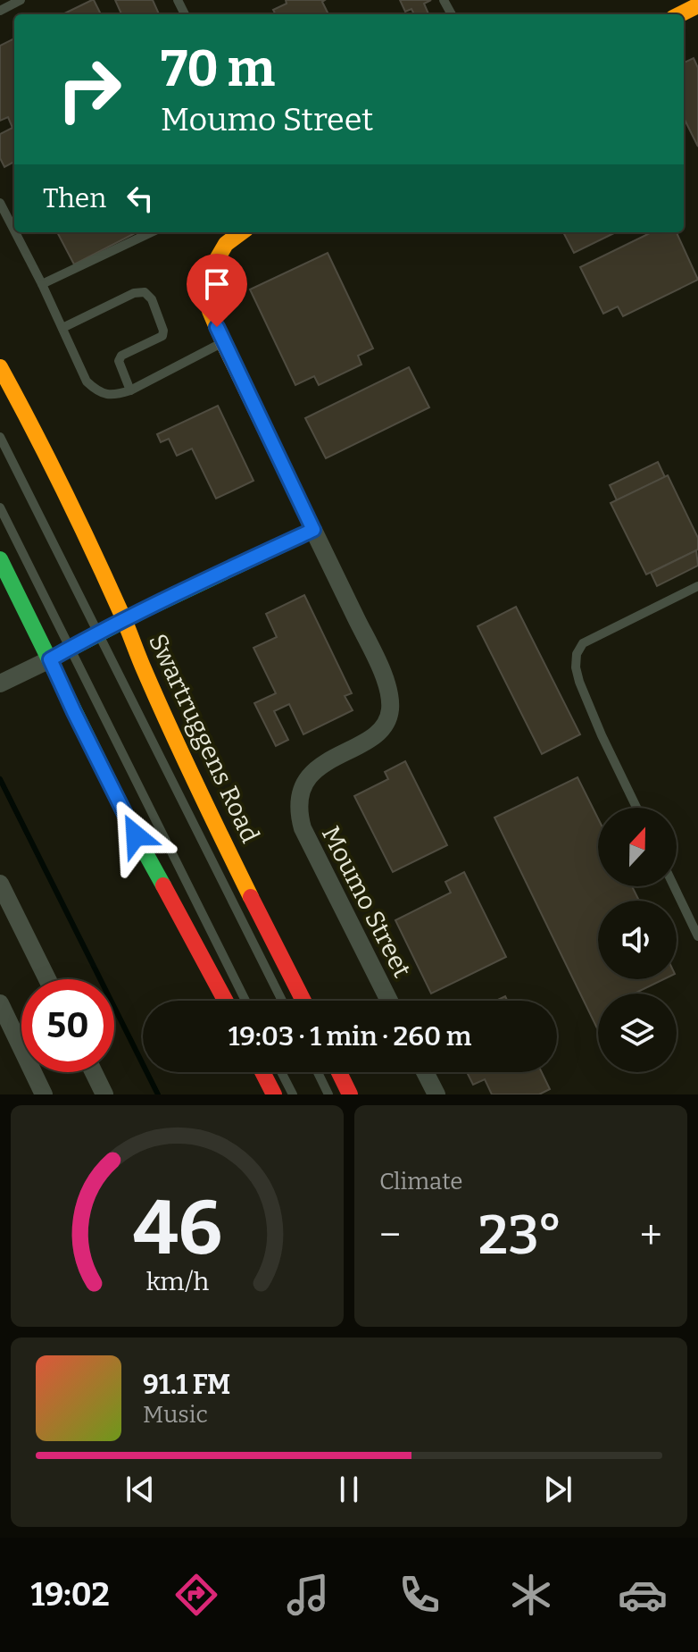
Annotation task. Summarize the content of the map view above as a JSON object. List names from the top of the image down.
{
  "streets": {
    "main road": ["Swartruggens Road", "Moumo Street"]
  },
  "north": "top",
  "page": {
    "turn": ["70 m", "Moumo Street"],
    "then": "Then",
    "limit": "50",
    "trip": "19:03 · 1 min · 260 m",
    "tile": "Climate",
    "heat": ["−", "23°", "+"],
    "song": ["91.1 FM", "Music"],
    "tabs": "19:02",
    "gauge": ["46", "km/h"]
  }
}
